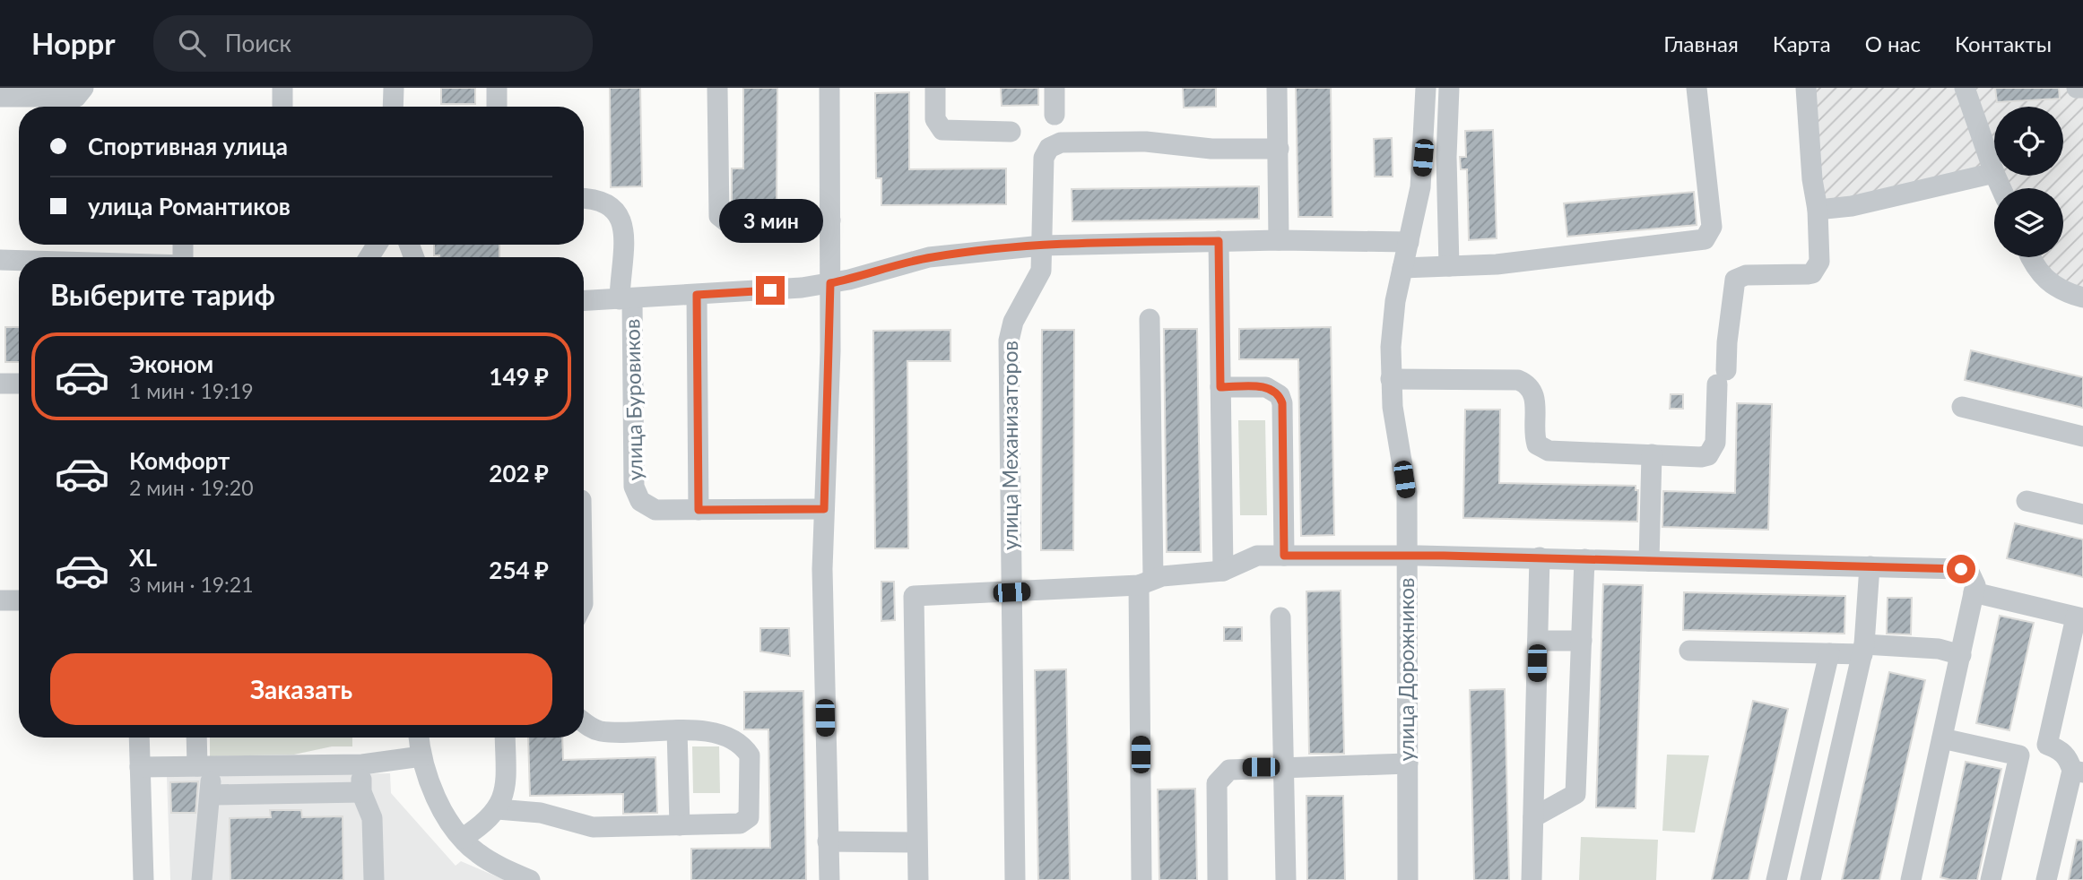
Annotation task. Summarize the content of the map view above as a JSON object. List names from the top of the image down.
{
  "streets": {
    "street": ["улица Буровиков", "улица Механизаторов", "улица Дорожников"]
  },
  "page": {
    "header": "Hoppr",
    "search": "Поиск",
    "nav": [
      "Главная",
      "Карта",
      "О нас",
      "Контакты"
    ],
    "banner": ["Спортивная улица", "улица Романтиков"],
    "bubble": "3 мин",
    "heading": "Выберите тариф",
    "list": [
      {
        "name": "Эконом",
        "note": "1 мин · 19:19",
        "value": "149 ₽"
      },
      {
        "name": "Комфорт",
        "note": "2 мин · 19:20",
        "value": "202 ₽"
      },
      {
        "name": "XL",
        "note": "3 мин · 19:21",
        "value": "254 ₽"
      }
    ],
    "buttons": "Заказать"
  }
}
